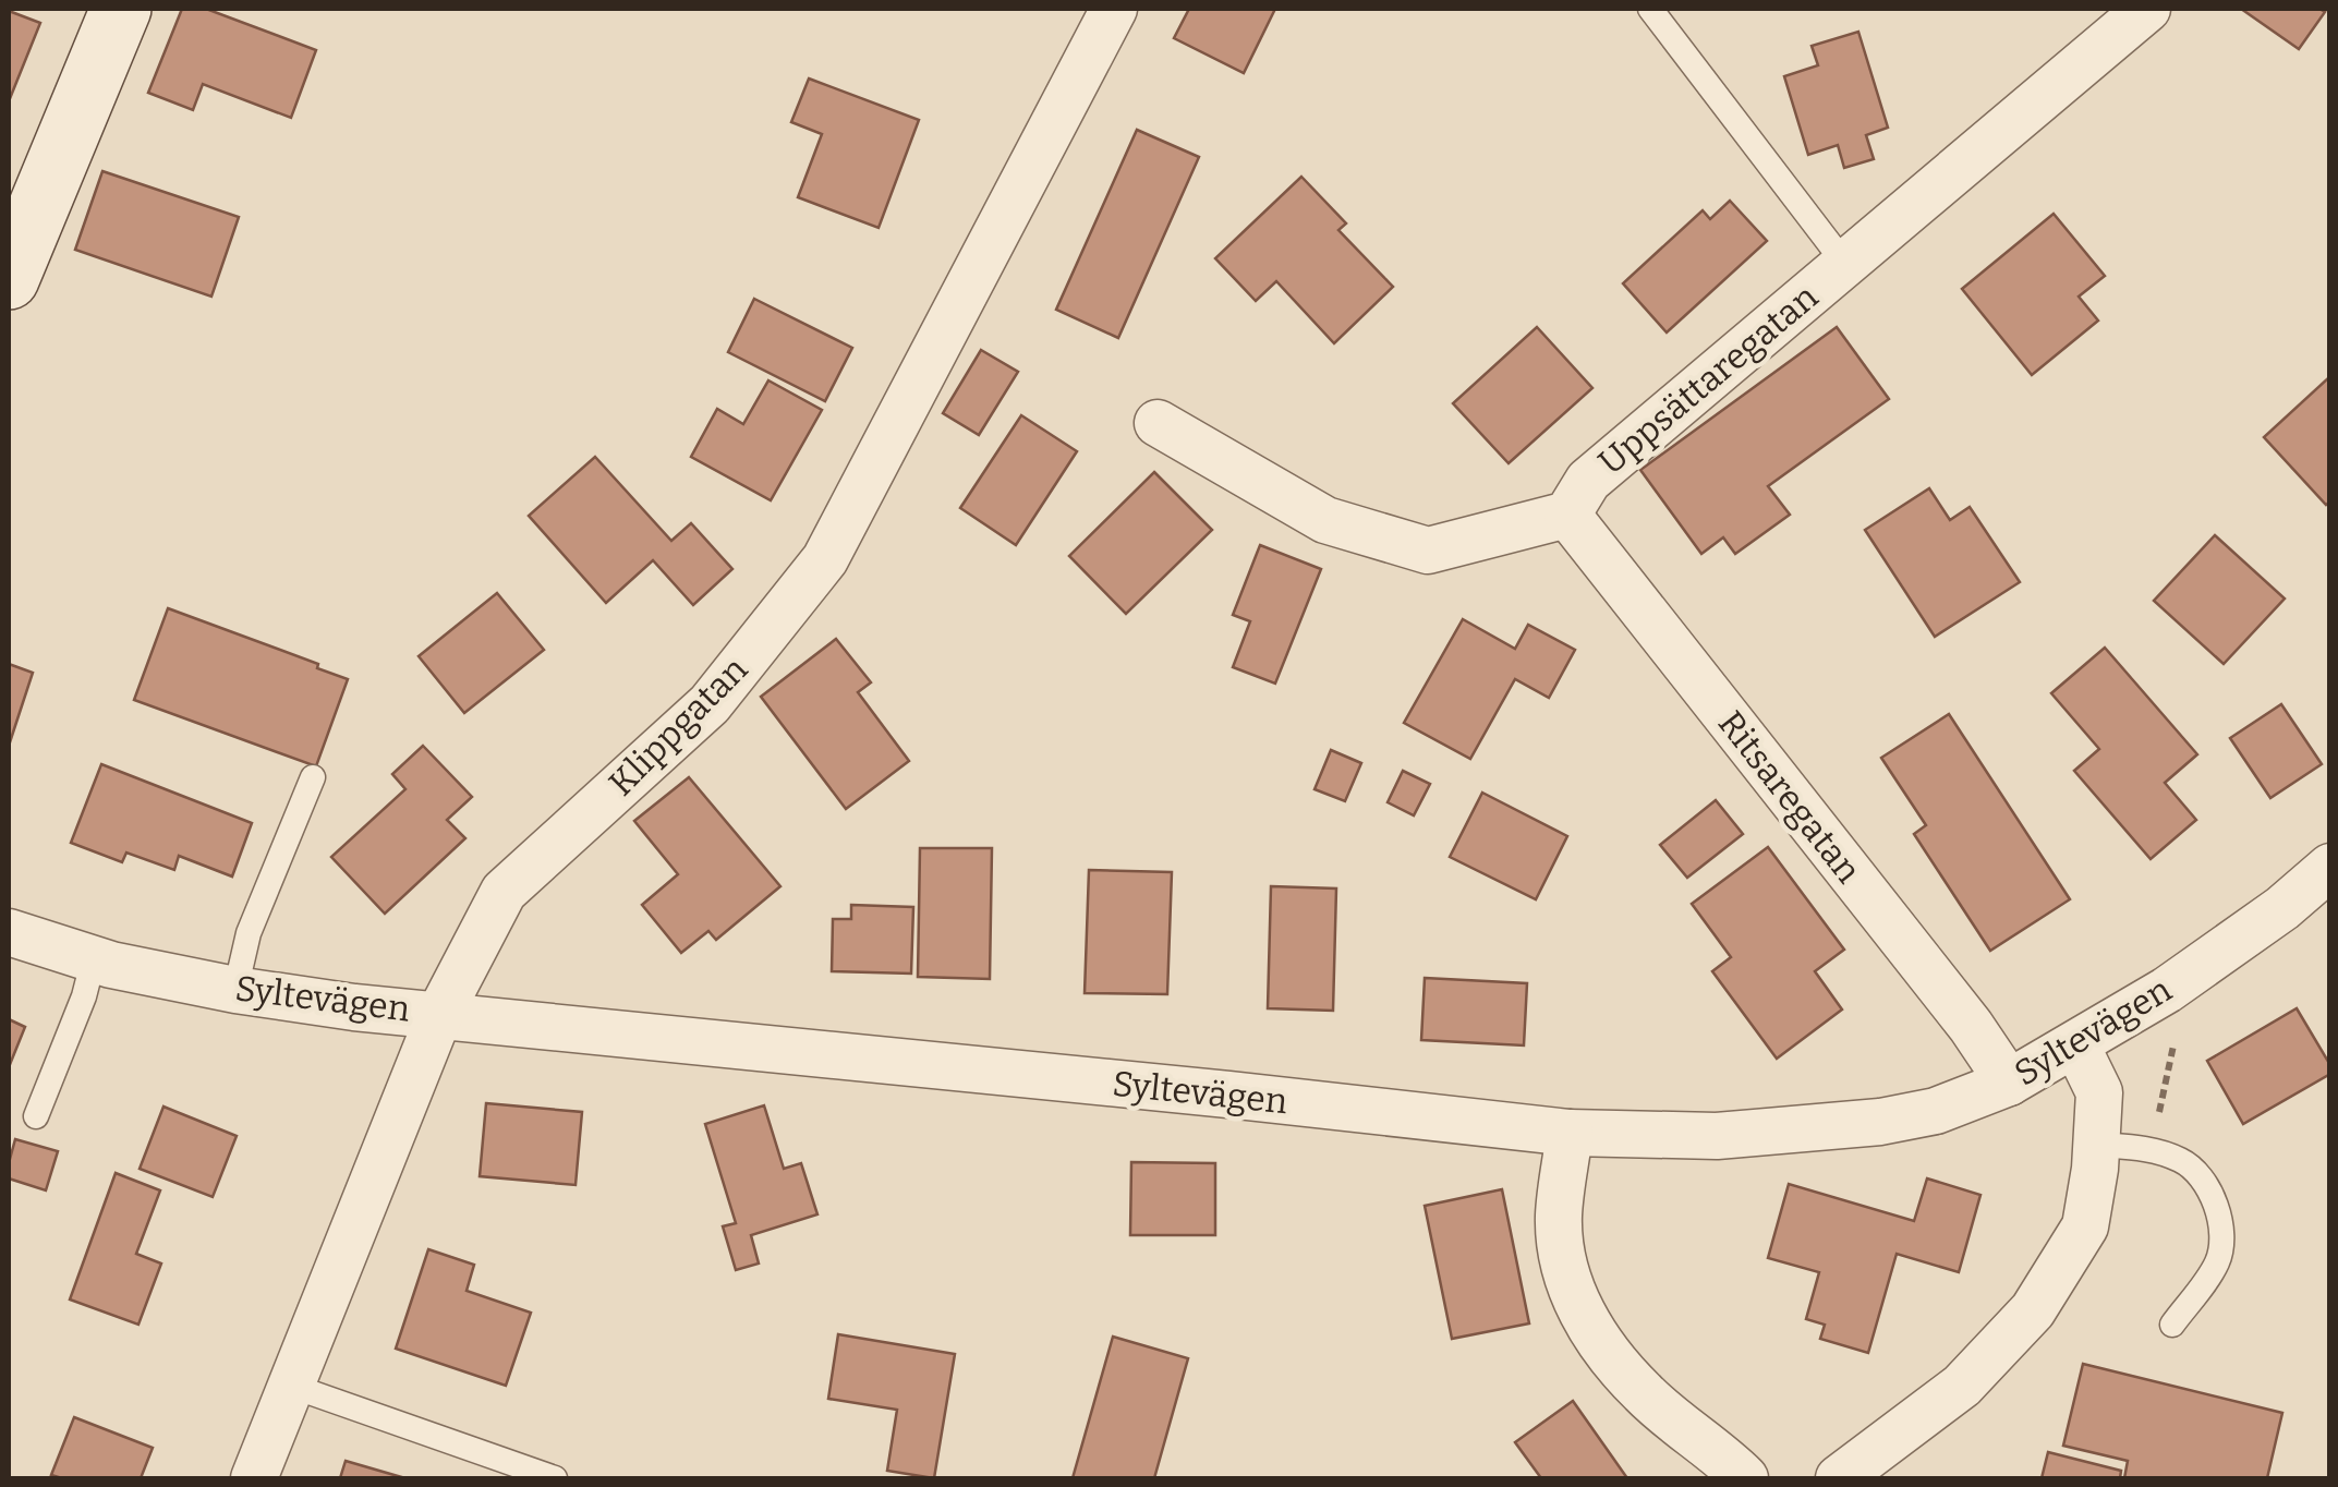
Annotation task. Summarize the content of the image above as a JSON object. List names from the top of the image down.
{
  "streets": {
    "street": [
      "Uppsättaregatan",
      "Klippgatan",
      "Ritsaregatan",
      "Syltevägen"
    ]
  },
  "crossings": [
    ["Uppsättaregatan", "Ritsaregatan"],
    ["Klippgatan", "Syltevägen"],
    ["Ritsaregatan", "Syltevägen"]
  ]
}
